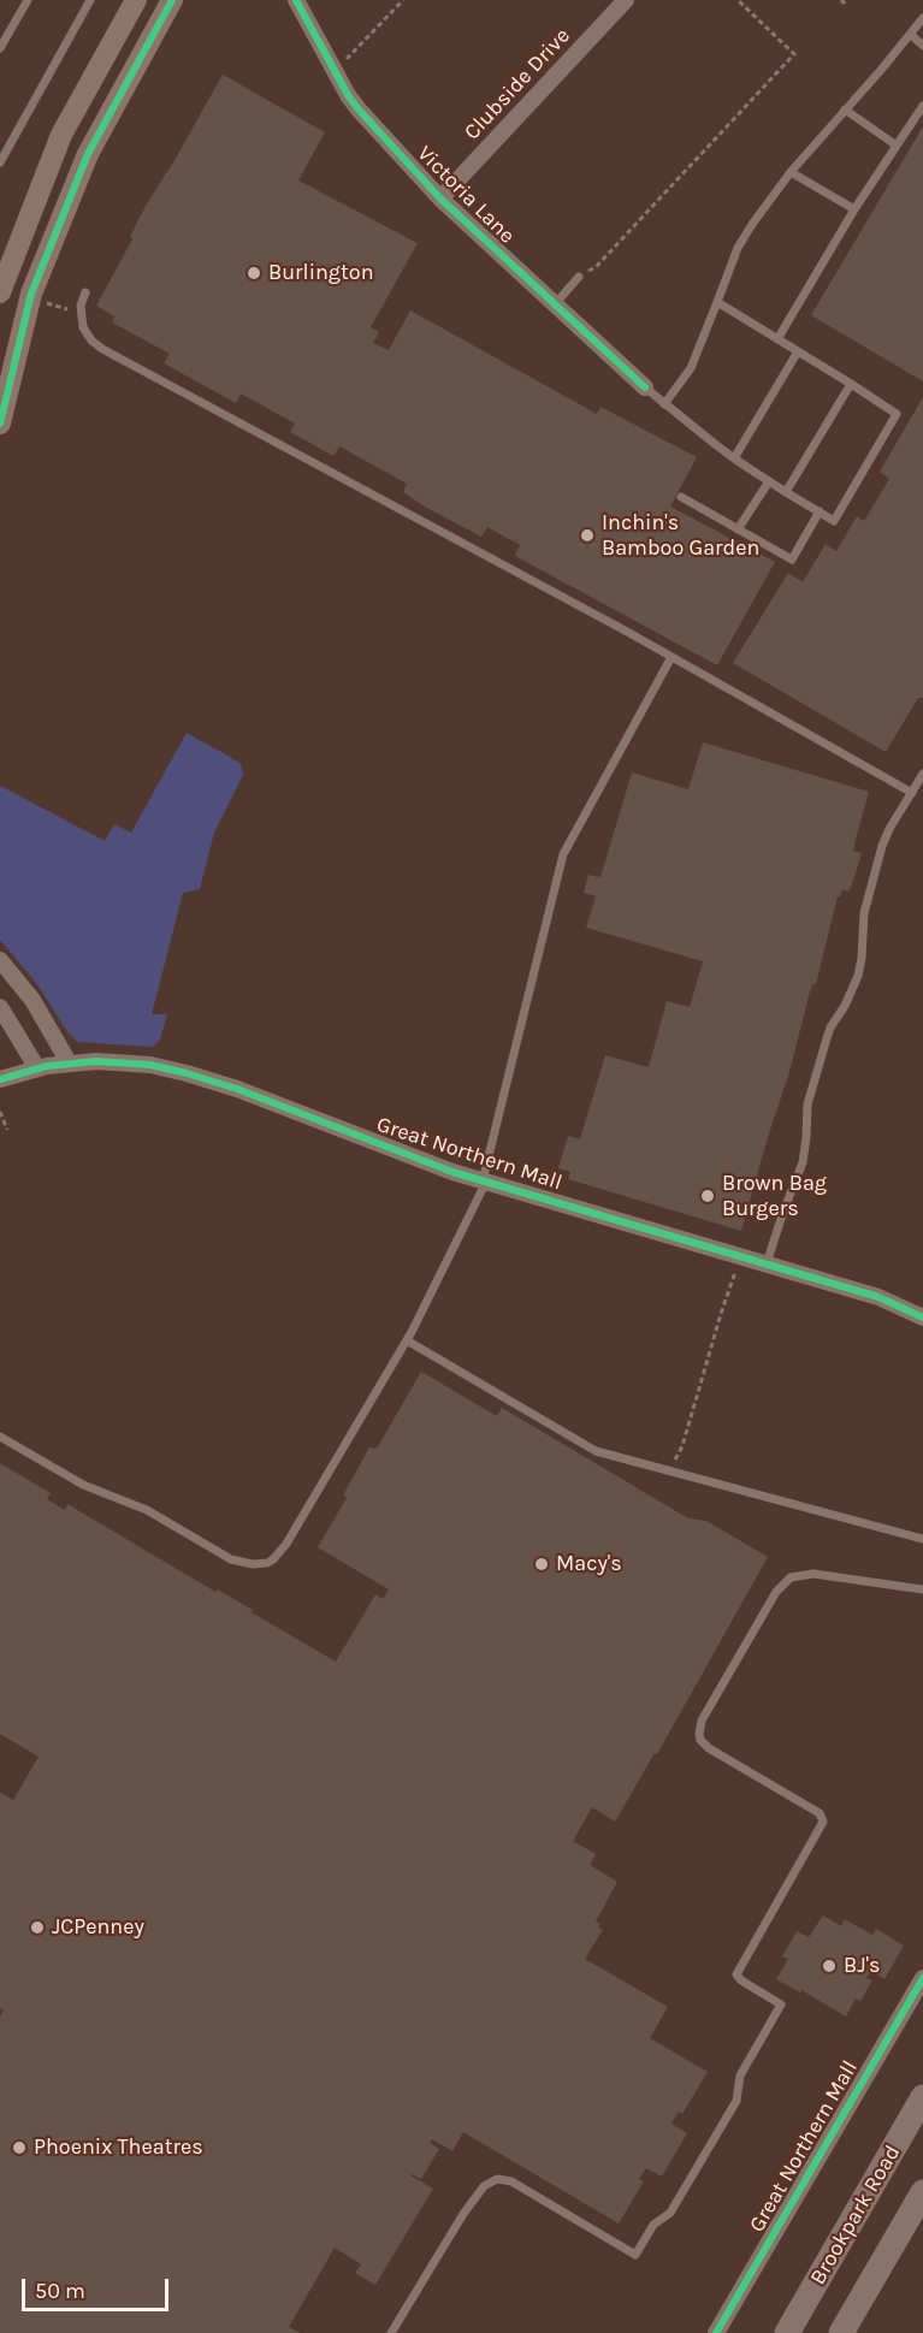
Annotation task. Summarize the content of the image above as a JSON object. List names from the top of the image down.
{
  "streets": {
    "main road": ["Brookpark Road"],
    "street": ["Clubside Drive", "Victoria Lane", "Great Northern Mall"]
  },
  "crossings": [
    ["Clubside Drive", "Victoria Lane"]
  ],
  "places": [
    "Burlington",
    "Inchin's Bamboo Garden",
    "Brown Bag Burgers",
    "Macy's",
    "JCPenney",
    "BJ's",
    "Phoenix Theatres"
  ],
  "scale_bar": "50 m"
}
